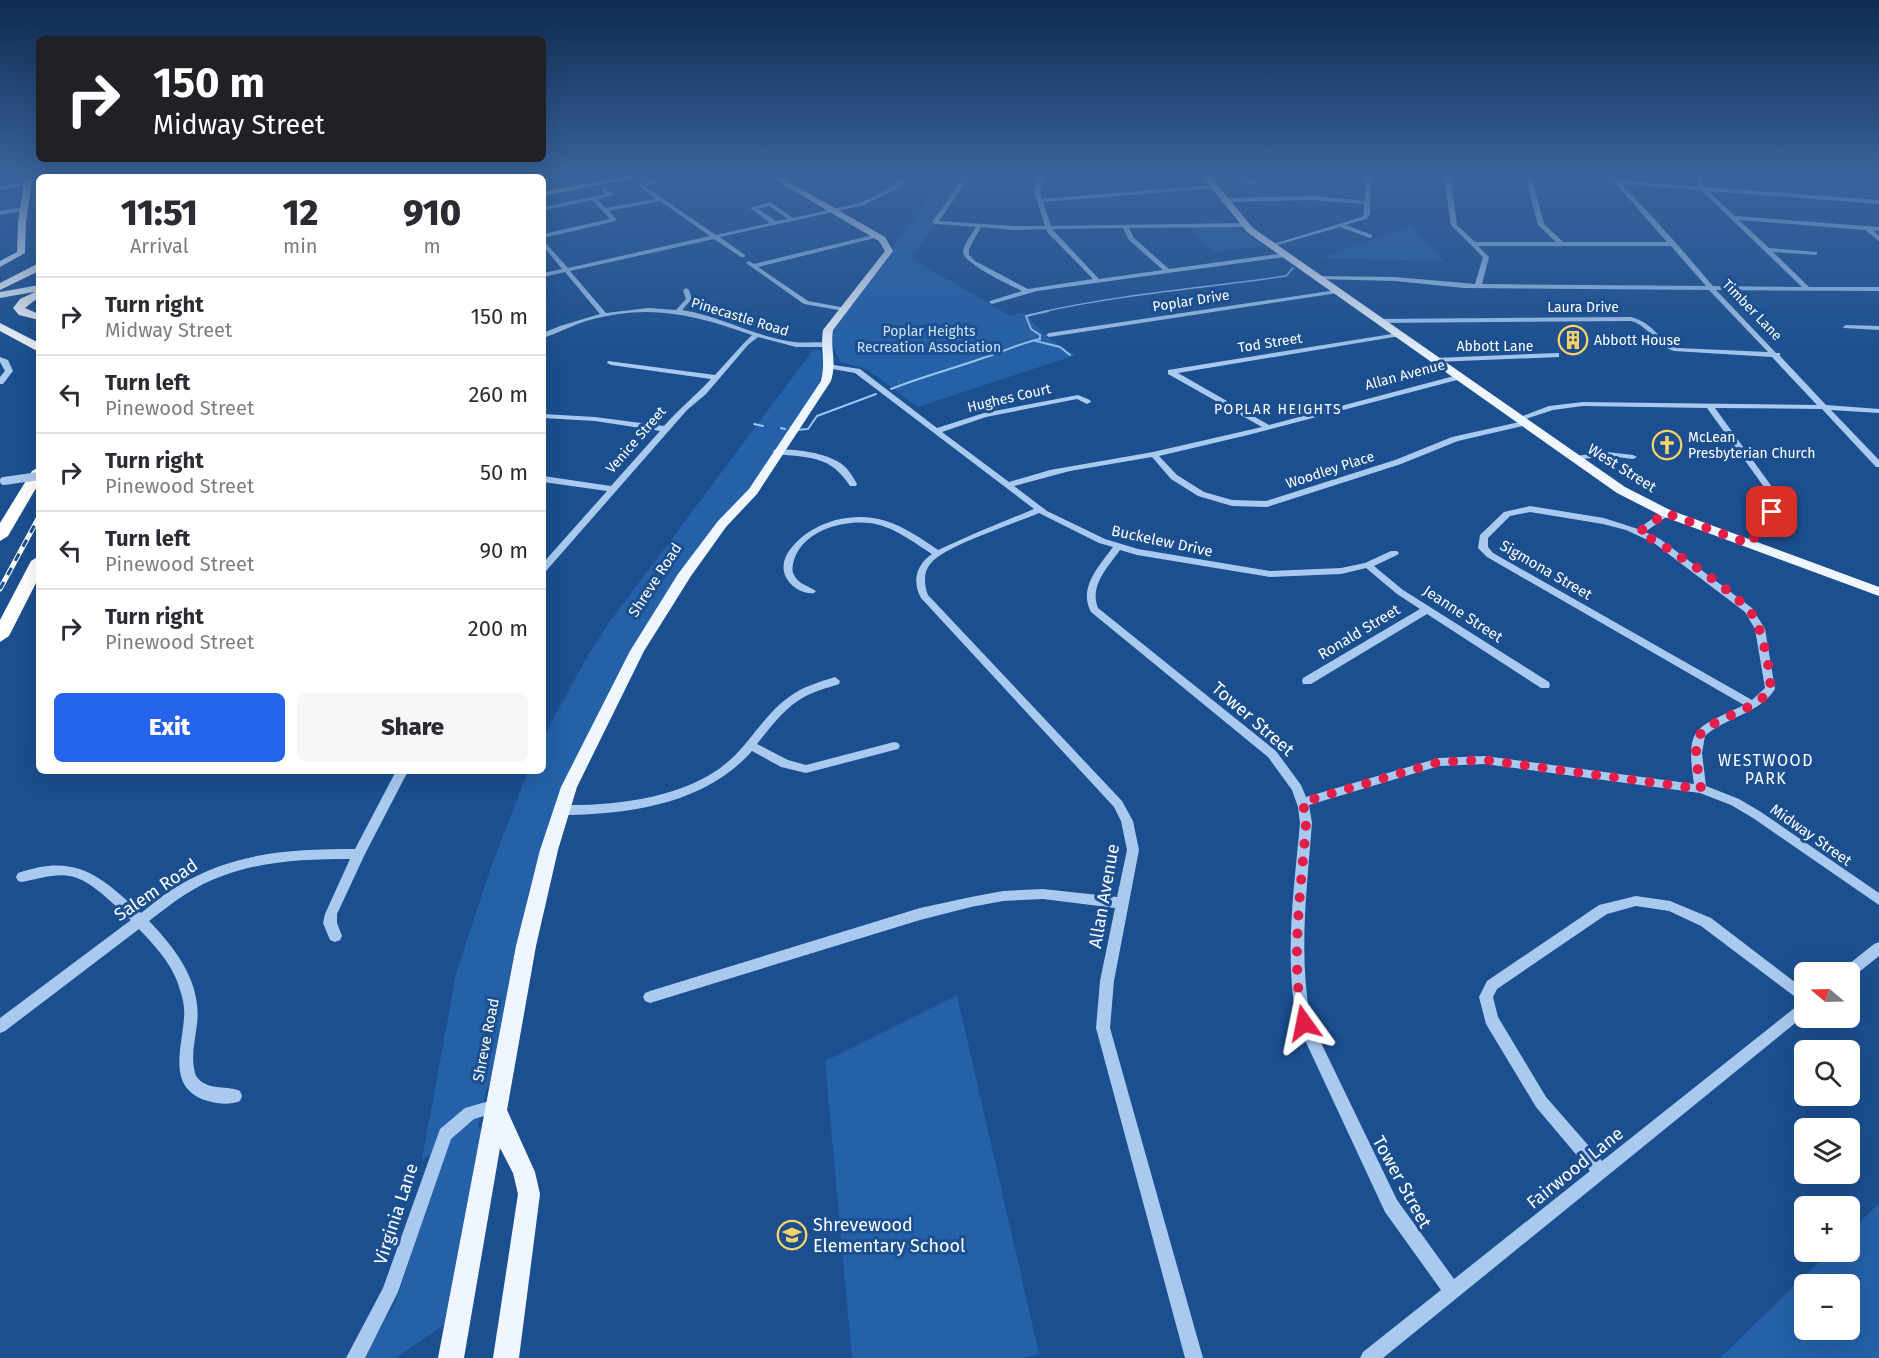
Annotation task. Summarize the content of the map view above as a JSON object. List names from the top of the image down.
{
  "streets": {
    "main road": ["West Street", "Shreve Road"],
    "street": [
      "Poplar Drive",
      "Laura Drive",
      "Timber Lane",
      "Pinecastle Road",
      "Tod Street",
      "Abbott Lane",
      "Allan Avenue",
      "Hughes Court",
      "Venice Street",
      "Woodley Place",
      "Buckelew Drive",
      "Sigmona Street",
      "Jeanne Street",
      "Ronald Street",
      "Tower Street",
      "Midway Street",
      "Salem Road",
      "Fairwood Lane",
      "Virginia Lane"
    ]
  },
  "crossings": [
    ["Poplar Drive", "West Street"],
    ["Laura Drive", "Timber Lane"],
    ["Laura Drive", "West Street"],
    ["Timber Lane", "Woodley Place"],
    ["Pinecastle Road", "Venice Street"],
    ["Tod Street", "Allan Avenue"],
    ["Tod Street", "West Street"],
    ["Abbott Lane", "West Street"],
    ["Allan Avenue", "West Street"],
    ["Allan Avenue", "Woodley Place"],
    ["Allan Avenue", "Buckelew Drive"],
    ["Hughes Court", "Buckelew Drive"],
    ["West Street", "Woodley Place"],
    ["Buckelew Drive", "Shreve Road"],
    ["Buckelew Drive", "Jeanne Street"],
    ["Buckelew Drive", "Tower Street"],
    ["Shreve Road", "Virginia Lane"],
    ["Jeanne Street", "Ronald Street"],
    ["Tower Street", "Midway Street"],
    ["Tower Street", "Fairwood Lane"]
  ],
  "districts": ["POPLAR HEIGHTS", "WESTWOOD PARK"],
  "parks": ["Poplar Heights Recreation Association"],
  "places": {
    "building": ["Abbott House"],
    "church": ["McLean Presbyterian Church"],
    "school or university": ["Shrevewood Elementary School"]
  },
  "north": "left",
  "page": {
    "turn": ["150 m", "Midway Street"],
    "eta": [
      "11:51",
      "Arrival",
      "12",
      "min",
      "910",
      "m"
    ],
    "list": [
      {
        "name": "Turn right",
        "note": "Midway Street",
        "value": "150 m"
      },
      {
        "name": "Turn left",
        "note": "Pinewood Street",
        "value": "260 m"
      },
      {
        "name": "Turn right",
        "note": "Pinewood Street",
        "value": "50 m"
      },
      {
        "name": "Turn left",
        "note": "Pinewood Street",
        "value": "90 m"
      },
      {
        "name": "Turn right",
        "note": "Pinewood Street",
        "value": "200 m"
      }
    ],
    "buttons": ["Exit", "Share"],
    "map_buttons": ["+", "−"]
  }
}
